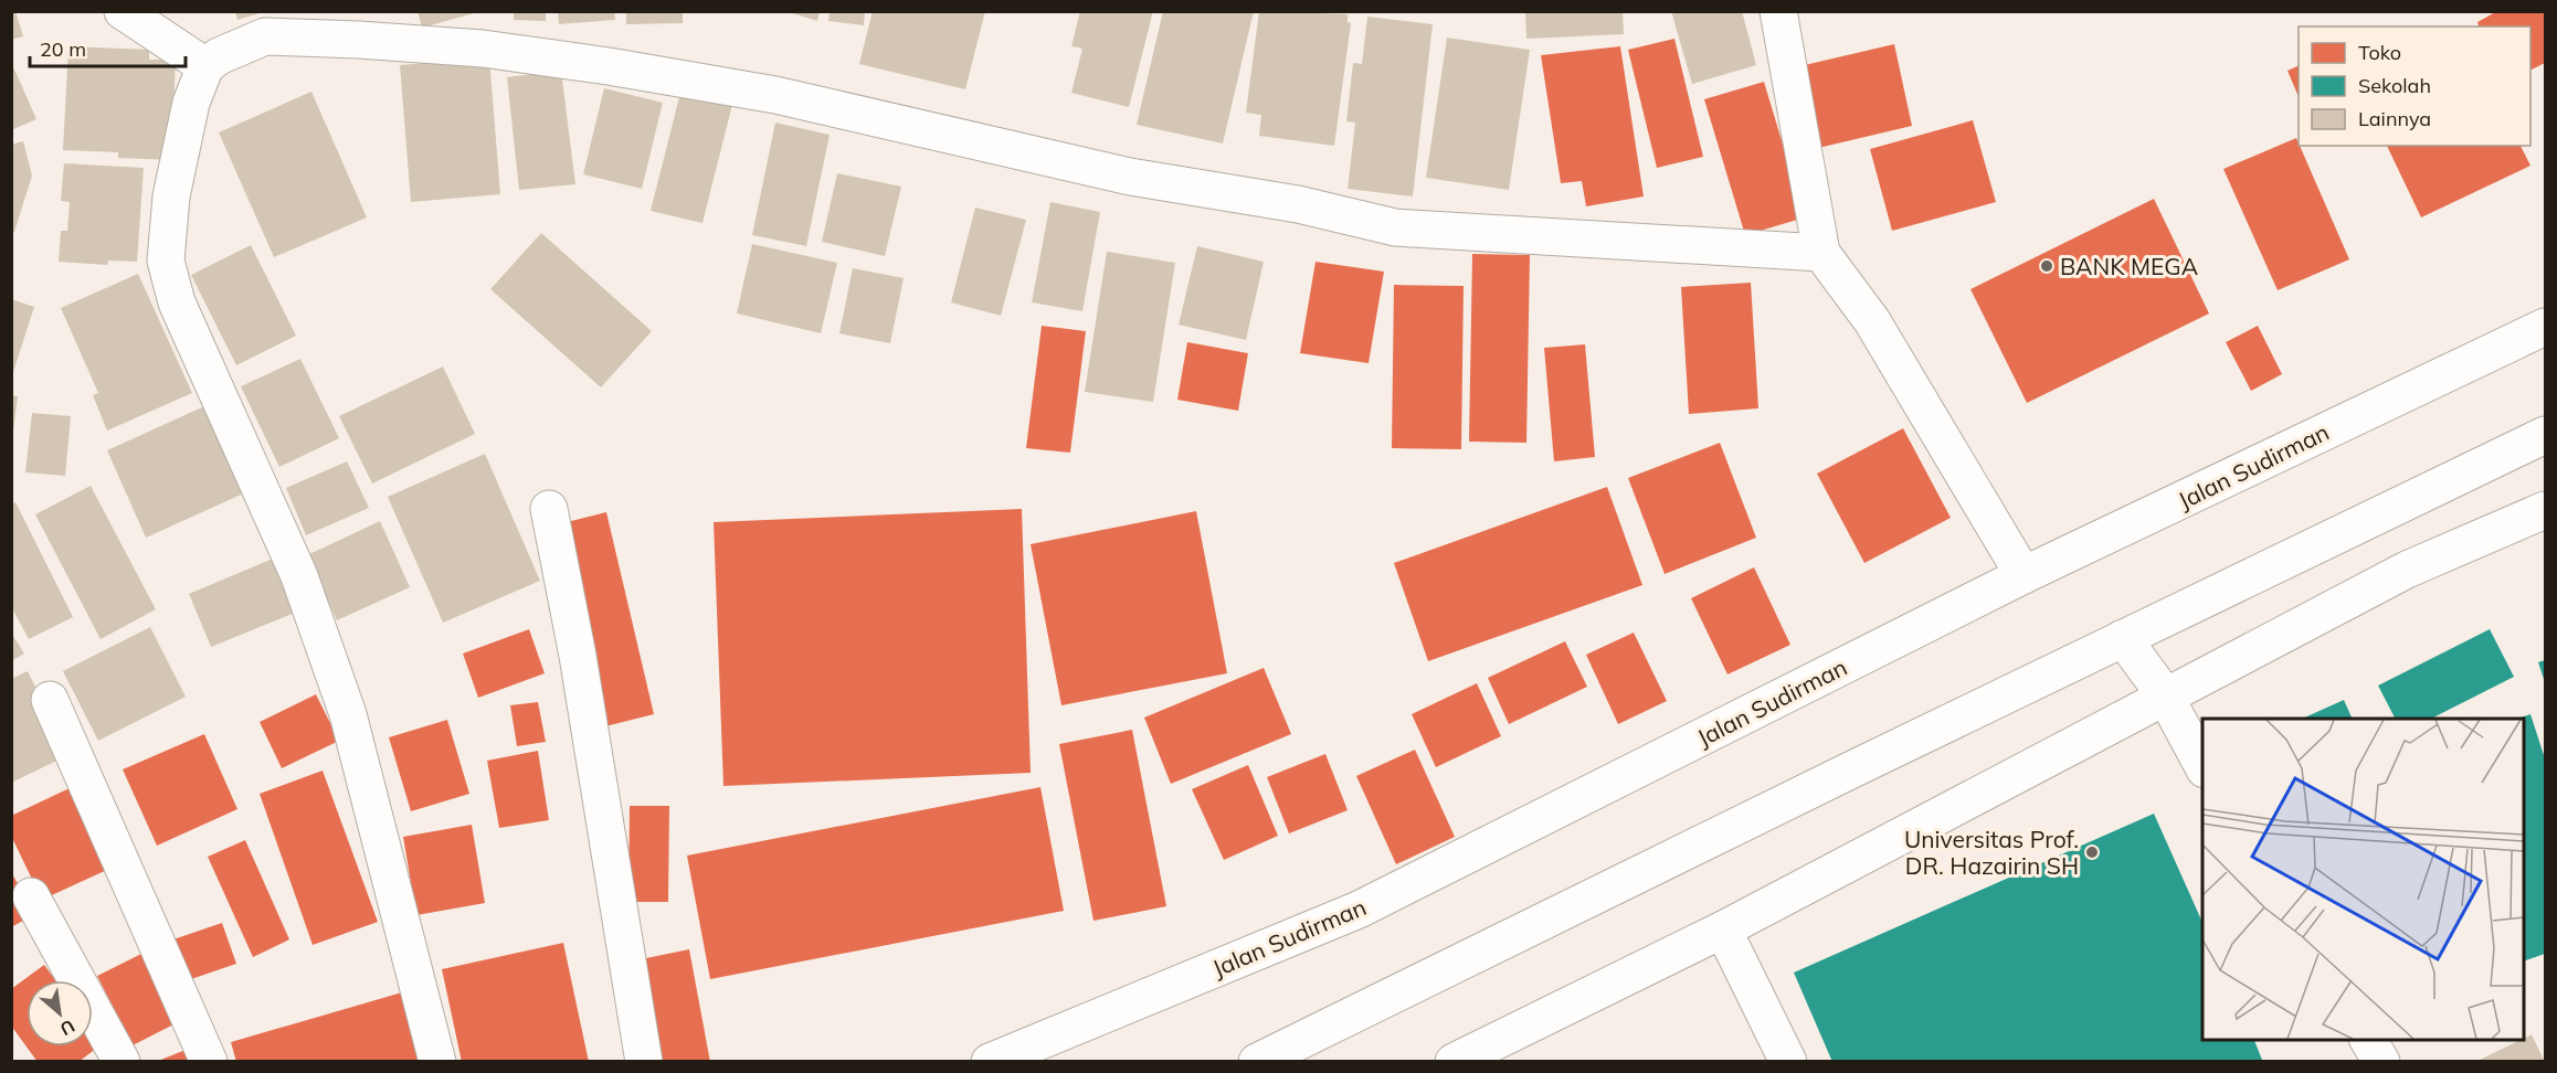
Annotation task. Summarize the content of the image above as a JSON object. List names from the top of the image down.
{
  "streets": {
    "street": ["Jalan Sudirman"]
  },
  "places": ["BANK MEGA", "Universitas Prof. DR. Hazairin SH"],
  "legend": ["Toko", "Sekolah", "Lainnya"],
  "scale_bar": "20 m",
  "north": "bottom right"
}
